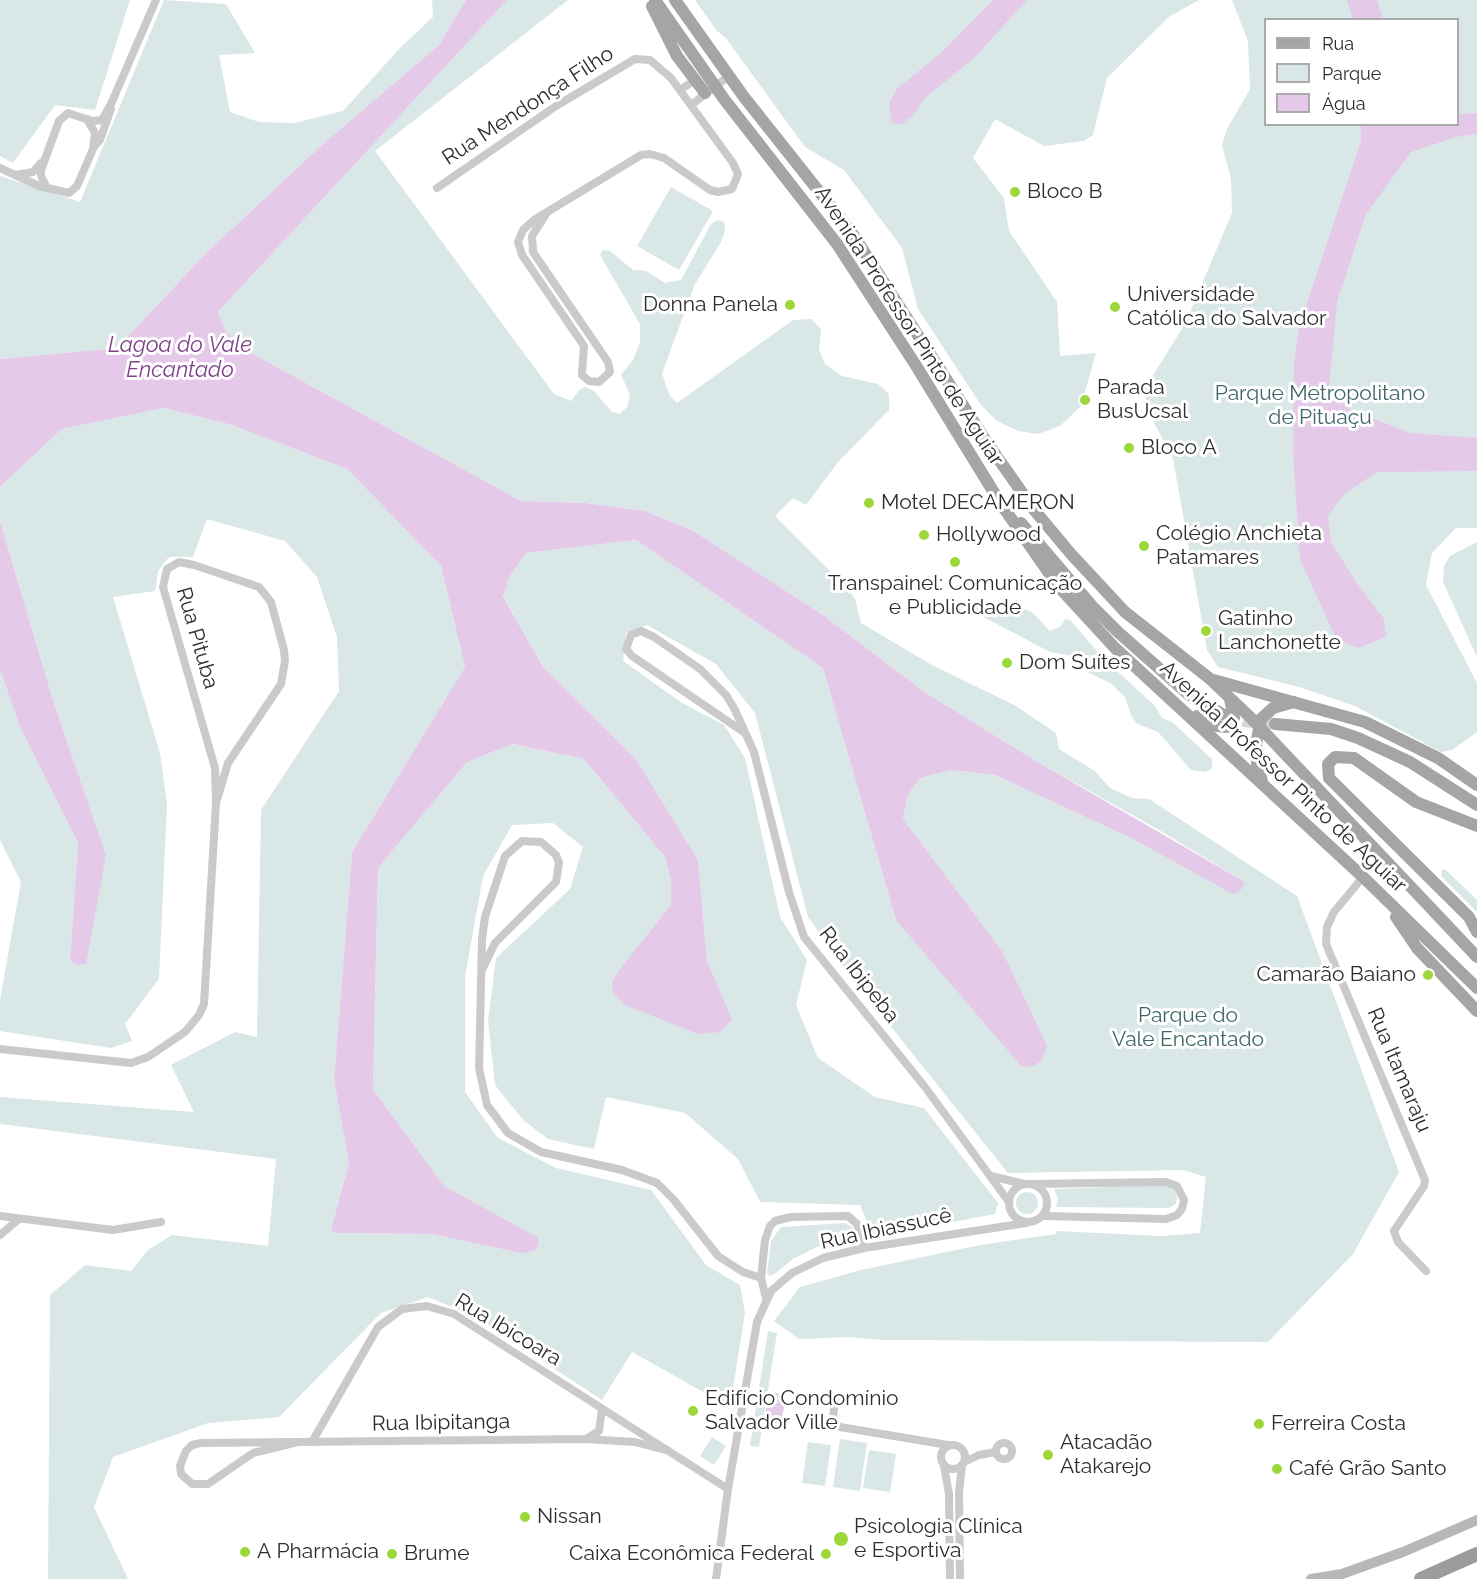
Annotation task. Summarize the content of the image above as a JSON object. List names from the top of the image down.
{
  "streets": {
    "main road": ["Avenida Professor Pinto de Aguiar"],
    "street": [
      "Rua Mendonça Filho",
      "Rua Pituba",
      "Rua Ibipeba",
      "Rua Itamaraju",
      "Rua Ibiassucê",
      "Rua Ibicoara",
      "Rua Ibipitanga"
    ]
  },
  "crossings": [
    ["Avenida Professor Pinto de Aguiar", "Rua Itamaraju"],
    ["Rua Ibipeba", "Rua Ibiassucê"],
    ["Rua Ibiassucê", "Rua Ibicoara"],
    ["Rua Ibicoara", "Rua Ibipitanga"]
  ],
  "water": ["Lagoa do Vale Encantado"],
  "parks": ["Parque Metropolitano de Pituaçu", "Parque do Vale Encantado"],
  "places": [
    "Bloco B",
    "Donna Panela",
    "Universidade Católica do Salvador",
    "Parada BusUcsal",
    "Bloco A",
    "Motel DECAMERON",
    "Hollywood",
    "Colégio Anchieta Patamares",
    "Transpainel: Comunicação e Publicidade",
    "Gatinho Lanchonette",
    "Dom Suítes",
    "Camarão Baiano",
    "Edifício Condomínio Salvador Ville",
    "Ferreira Costa",
    "Atacadão Atakarejo",
    "Café Grão Santo",
    "Nissan",
    "Psicologia Clínica e Esportiva",
    "A Pharmácia",
    "Brume",
    "Caixa Econômica Federal"
  ],
  "legend": ["Rua", "Parque", "Água"]
}
